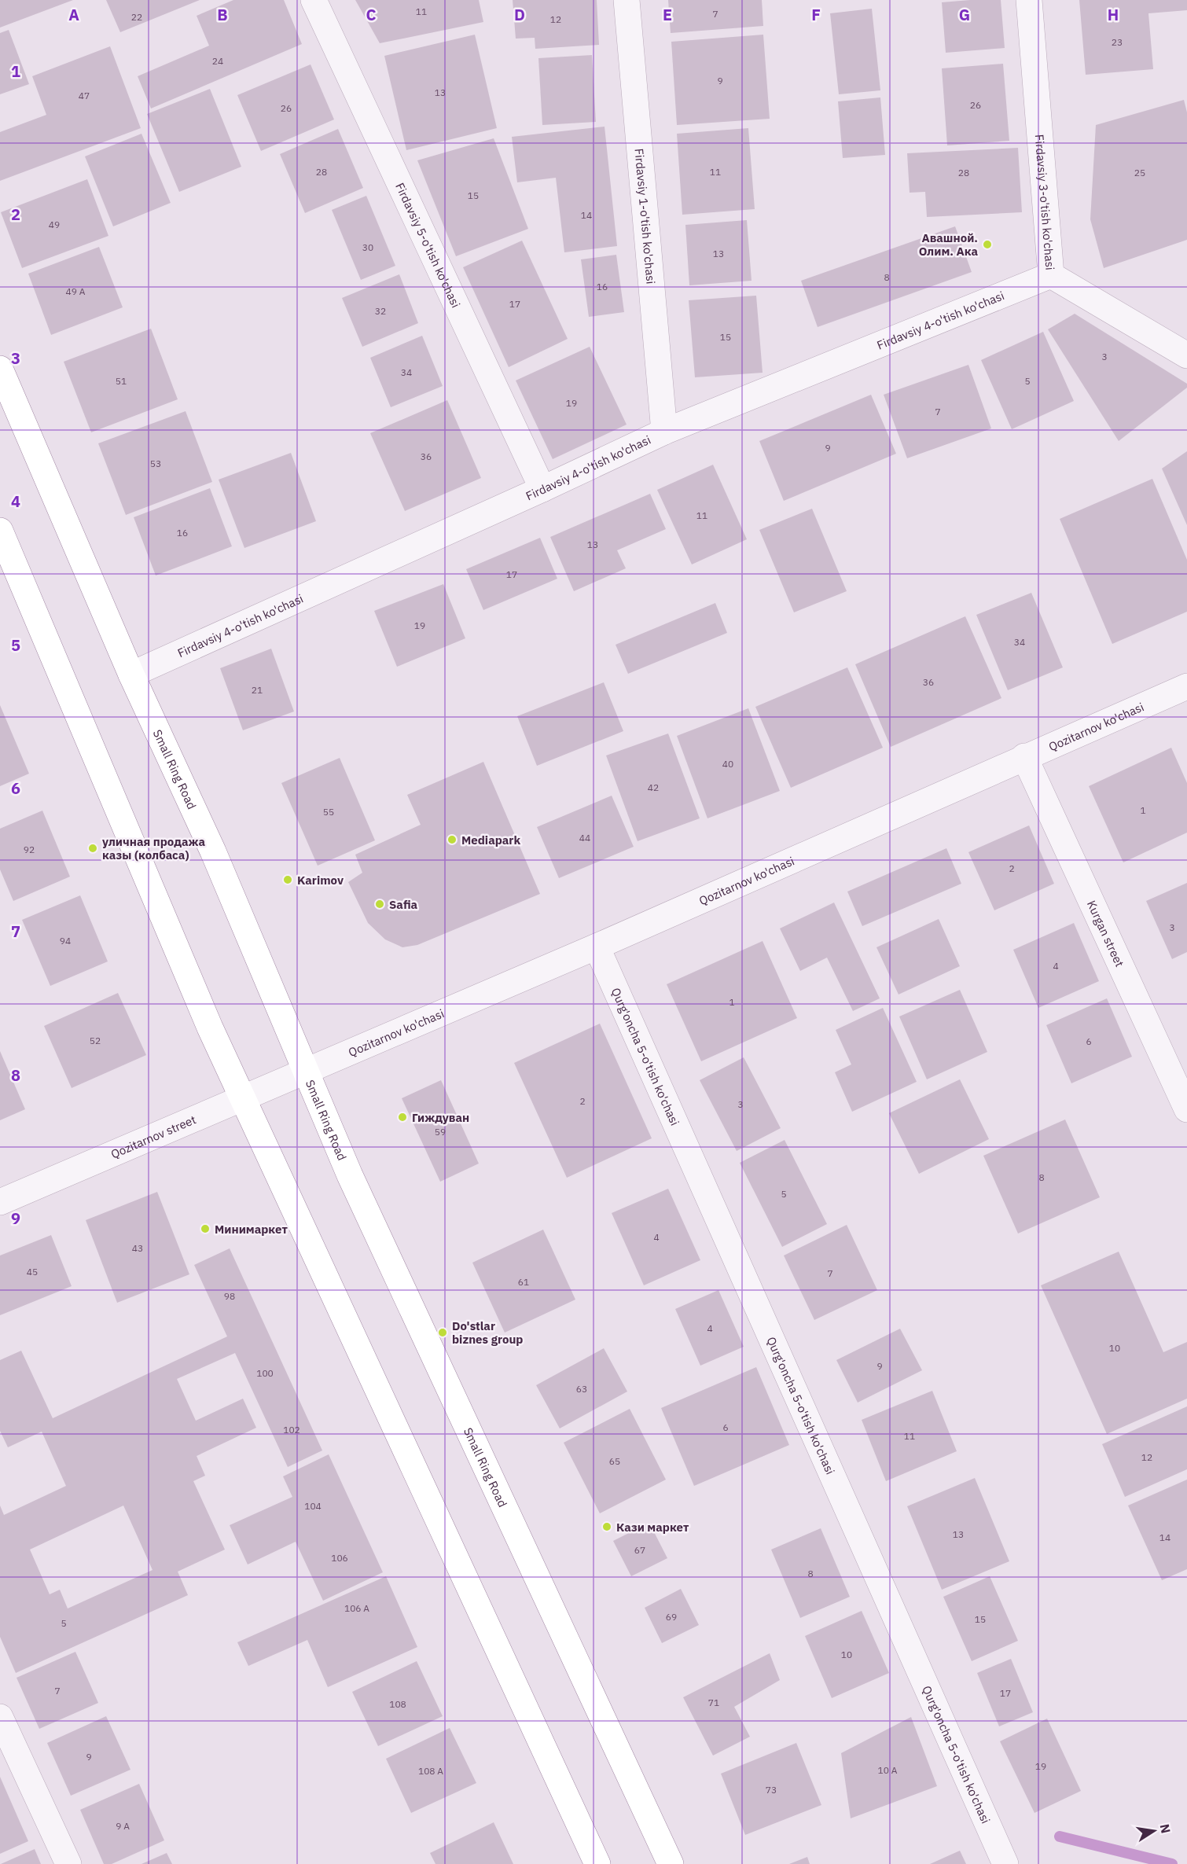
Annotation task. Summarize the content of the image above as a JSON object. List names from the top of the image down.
{
  "streets": {
    "highway": ["Small Ring Road"],
    "street": [
      "Firdavsiy 3-o'tish ko'chasi",
      "Firdavsiy 1-o'tish ko'chasi",
      "Firdavsiy 5-o'tish ko'chasi",
      "Firdavsiy 4-o'tish ko'chasi",
      "Qozitarnov ko'chasi",
      "Kurgan street",
      "Qurg'oncha 5-o'tish ko'chasi",
      "Qozitarnov street"
    ]
  },
  "crossings": [
    ["Firdavsiy 3-o'tish ko'chasi", "Firdavsiy 4-o'tish ko'chasi"],
    ["Firdavsiy 1-o'tish ko'chasi", "Firdavsiy 4-o'tish ko'chasi"],
    ["Firdavsiy 5-o'tish ko'chasi", "Firdavsiy 4-o'tish ko'chasi"],
    ["Firdavsiy 4-o'tish ko'chasi", "Small Ring Road"],
    ["Qozitarnov ko'chasi", "Small Ring Road"],
    ["Qozitarnov ko'chasi", "Kurgan street"],
    ["Qozitarnov ko'chasi", "Qurg'oncha 5-o'tish ko'chasi"],
    ["Qozitarnov ko'chasi", "Qozitarnov street"],
    ["Small Ring Road", "Qozitarnov street"]
  ],
  "places": [
    "Авашной. Олим. Ака",
    "Mediapark",
    "уличная продажа казы (колбаса)",
    "Karimov",
    "Safia",
    "Гиждуван",
    "Минимаркет",
    "Do'stlar biznes group",
    "Кази маркет"
  ],
  "house_numbers": [
    "11",
    "7",
    "22",
    "12",
    "23",
    "24",
    "9",
    "13",
    "47",
    "26",
    "26",
    "28",
    "11",
    "28",
    "25",
    "15",
    "14",
    "49",
    "30",
    "13",
    "8",
    "16",
    "49 A",
    "17",
    "32",
    "15",
    "3",
    "34",
    "51",
    "5",
    "19",
    "7",
    "9",
    "36",
    "53",
    "11",
    "16",
    "13",
    "17",
    "19",
    "34",
    "36",
    "21",
    "40",
    "42",
    "1",
    "55",
    "44",
    "92",
    "2",
    "3",
    "94",
    "4",
    "1",
    "52",
    "6",
    "2",
    "3",
    "59",
    "8",
    "5",
    "4",
    "43",
    "45",
    "7",
    "61",
    "98",
    "4",
    "10",
    "9",
    "100",
    "63",
    "6",
    "102",
    "11",
    "12",
    "65",
    "104",
    "13",
    "14",
    "67",
    "106",
    "8",
    "106 A",
    "69",
    "15",
    "5",
    "10",
    "7",
    "17",
    "71",
    "108",
    "9",
    "19",
    "10 А",
    "108 A",
    "73",
    "9 A"
  ],
  "north": "right",
  "grid": {
    "columns": [
      "A",
      "B",
      "C",
      "D",
      "E",
      "F",
      "G",
      "H"
    ],
    "rows": [
      "1",
      "2",
      "3",
      "4",
      "5",
      "6",
      "7",
      "8",
      "9"
    ]
  }
}
